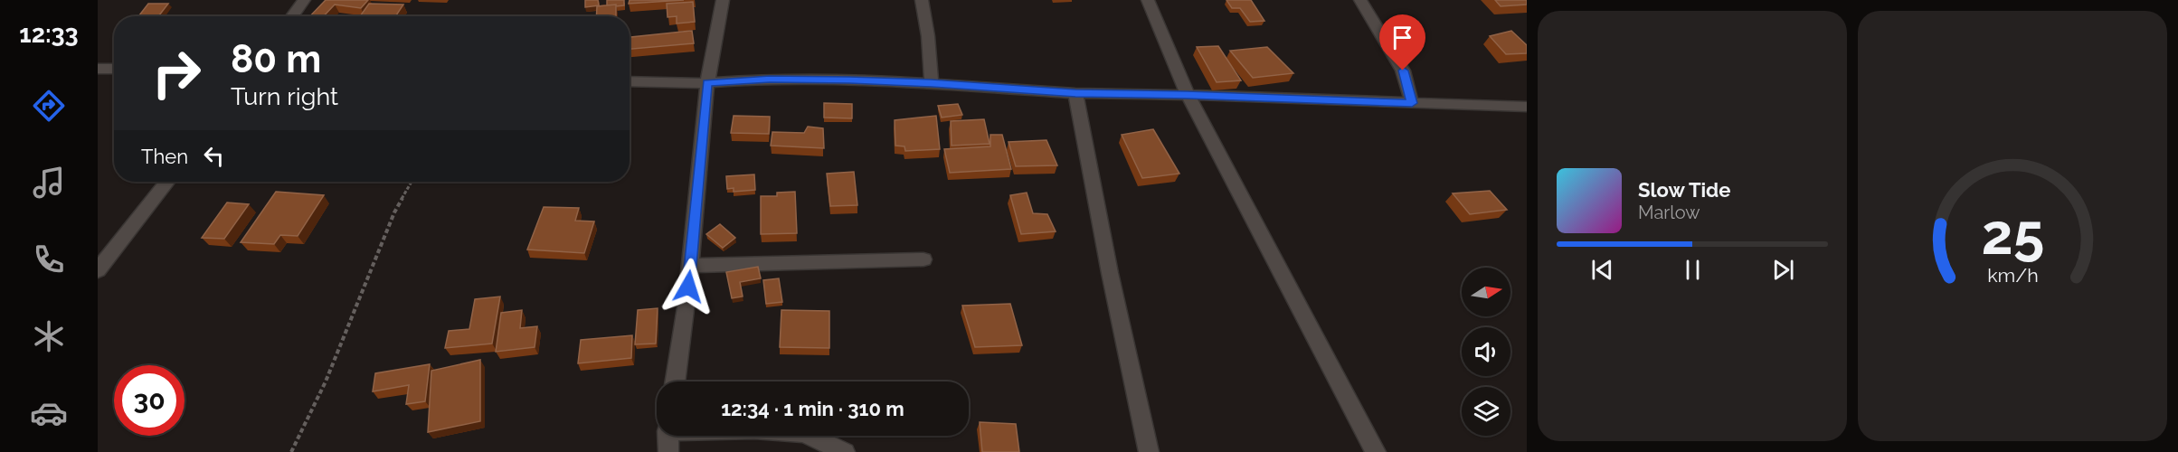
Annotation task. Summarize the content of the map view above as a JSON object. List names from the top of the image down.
{
  "north": "right",
  "page": {
    "tabs": "12:33",
    "turn": ["80 m", "Turn right"],
    "then": "Then",
    "song": ["Slow Tide", "Marlow"],
    "limit": "30",
    "trip": "12:34 · 1 min · 310 m",
    "gauge": ["25", "km/h"]
  }
}
